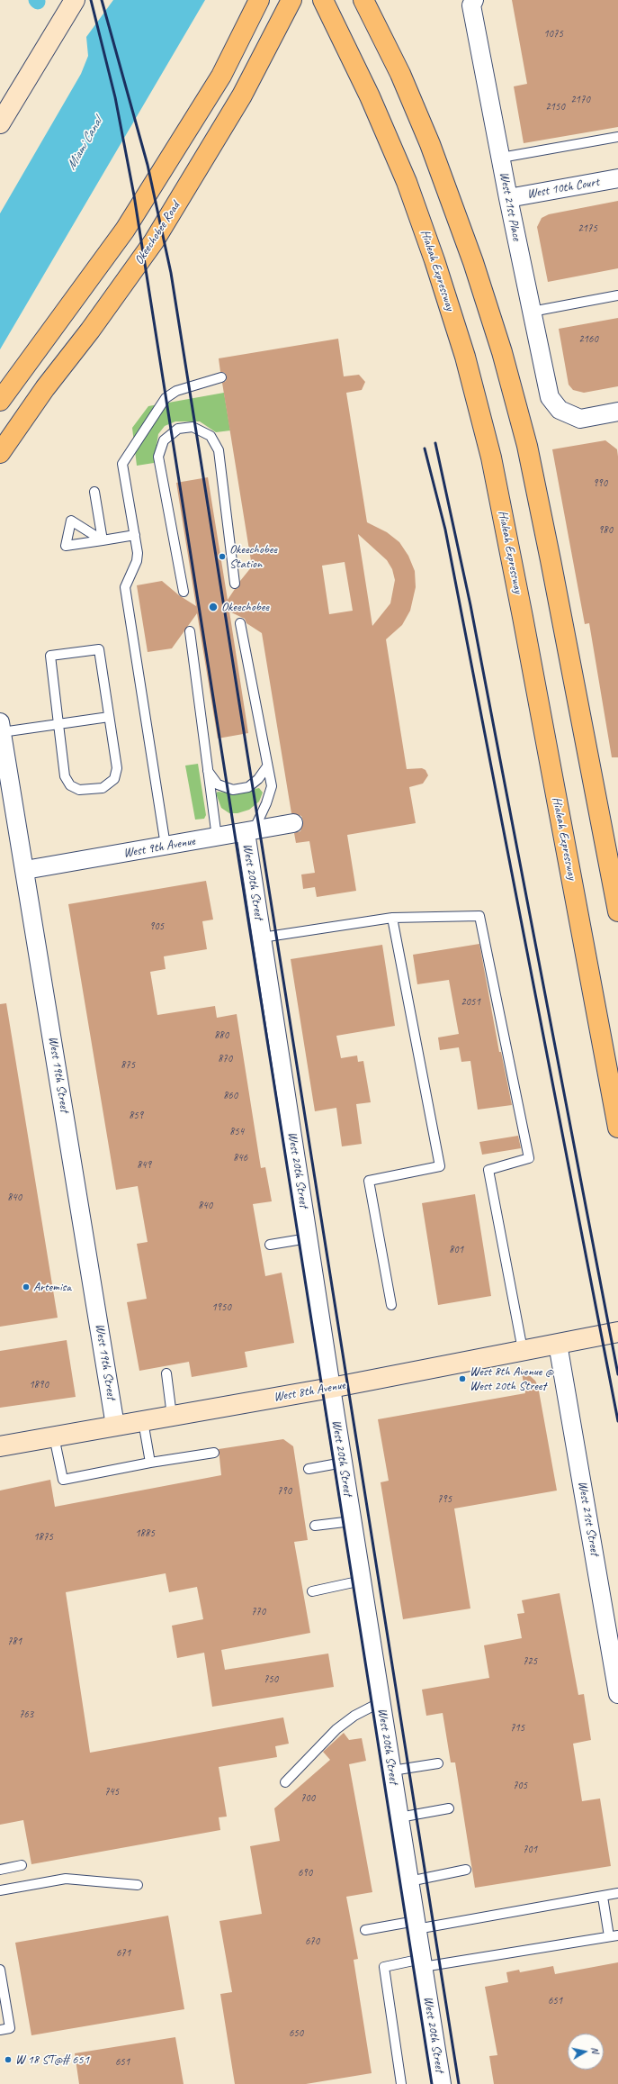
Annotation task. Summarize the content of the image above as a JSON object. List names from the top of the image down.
{
  "streets": {
    "main road": ["Okeechobee Road", "Hialeah Expressway"],
    "street": [
      "West 10th Court",
      "West 21st Place",
      "West 9th Avenue",
      "West 20th Street",
      "West 19th Street",
      "West 8th Avenue",
      "West 21st Street"
    ]
  },
  "crossings": [
    ["West 10th Court", "West 21st Place"],
    ["West 9th Avenue", "West 20th Street"],
    ["West 9th Avenue", "West 19th Street"],
    ["West 20th Street", "West 8th Avenue"],
    ["West 19th Street", "West 8th Avenue"],
    ["West 8th Avenue", "West 21st Street"]
  ],
  "water": ["Miami Canal"],
  "places": [
    "Okeechobee Station",
    "Okeechobee",
    "Artemisa",
    "West 8th Avenue @ West 20th Street",
    "W 18 ST@# 651"
  ],
  "house_numbers": [
    "1075",
    "2170",
    "2150",
    "2175",
    "2160",
    "990",
    "980",
    "905",
    "2051",
    "880",
    "870",
    "875",
    "860",
    "859",
    "854",
    "846",
    "849",
    "840",
    "840",
    "801",
    "1950",
    "1890",
    "790",
    "795",
    "1885",
    "1875",
    "770",
    "781",
    "725",
    "750",
    "763",
    "715",
    "705",
    "745",
    "700",
    "701",
    "690",
    "670",
    "671",
    "651",
    "650",
    "651"
  ],
  "north": "right"
}
